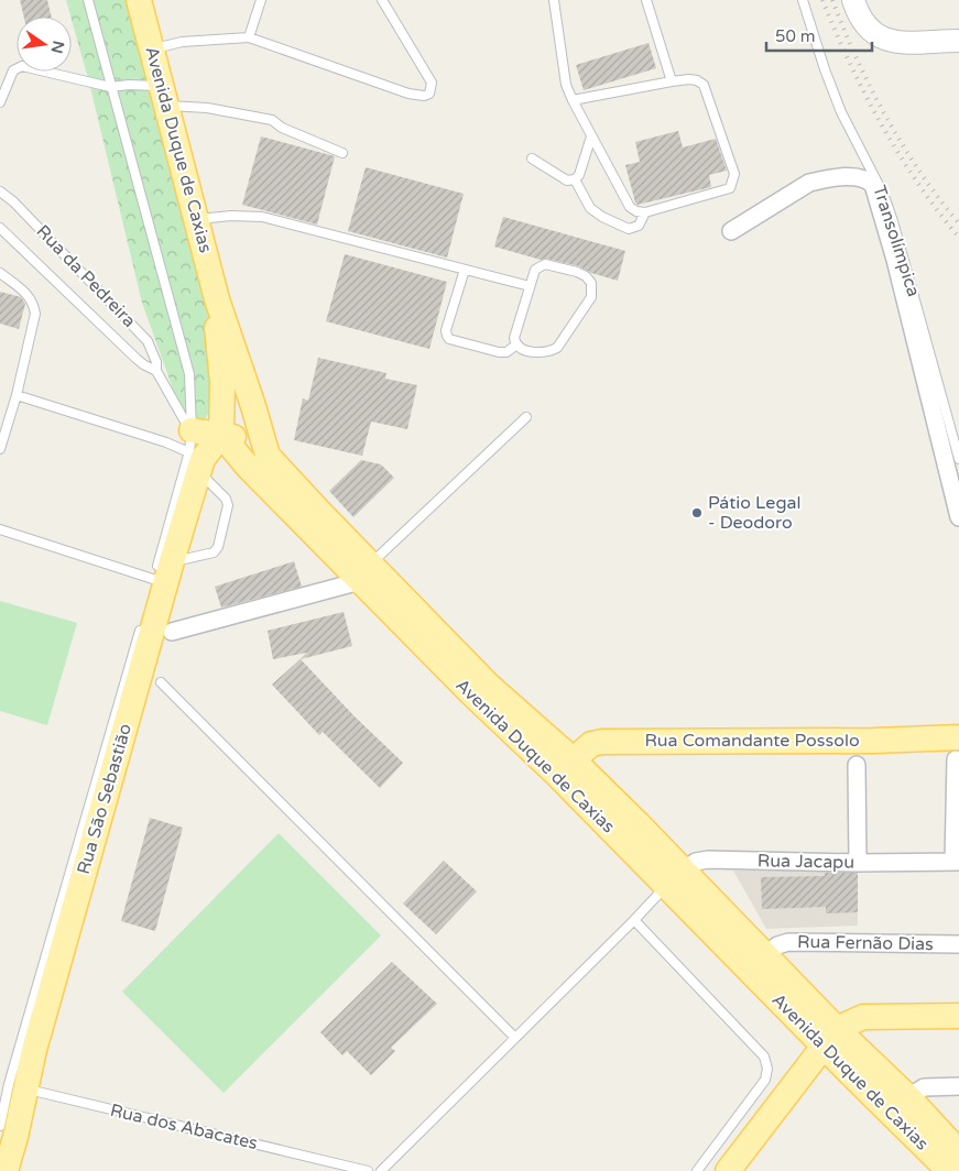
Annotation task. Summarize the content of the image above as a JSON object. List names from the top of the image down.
{
  "streets": {
    "main road": ["Avenida Duque de Caxias", "Rua Comandante Possolo", "Rua São Sebastião"],
    "street": ["Rua Jacapu", "Rua Fernão Dias"],
    "lane": ["Transolímpica", "Rua da Pedreira", "Rua dos Abacates"]
  },
  "crossings": [
    ["Avenida Duque de Caxias", "Rua Comandante Possolo"],
    ["Avenida Duque de Caxias", "Rua São Sebastião"],
    ["Avenida Duque de Caxias", "Rua Jacapu"],
    ["Avenida Duque de Caxias", "Rua Fernão Dias"],
    ["Rua da Pedreira", "Rua São Sebastião"],
    ["Rua Comandante Possolo", "Rua Jacapu"],
    ["Rua São Sebastião", "Rua dos Abacates"]
  ],
  "places": ["Pátio Legal - Deodoro"],
  "scale_bar": "50 m",
  "north": "right"
}
